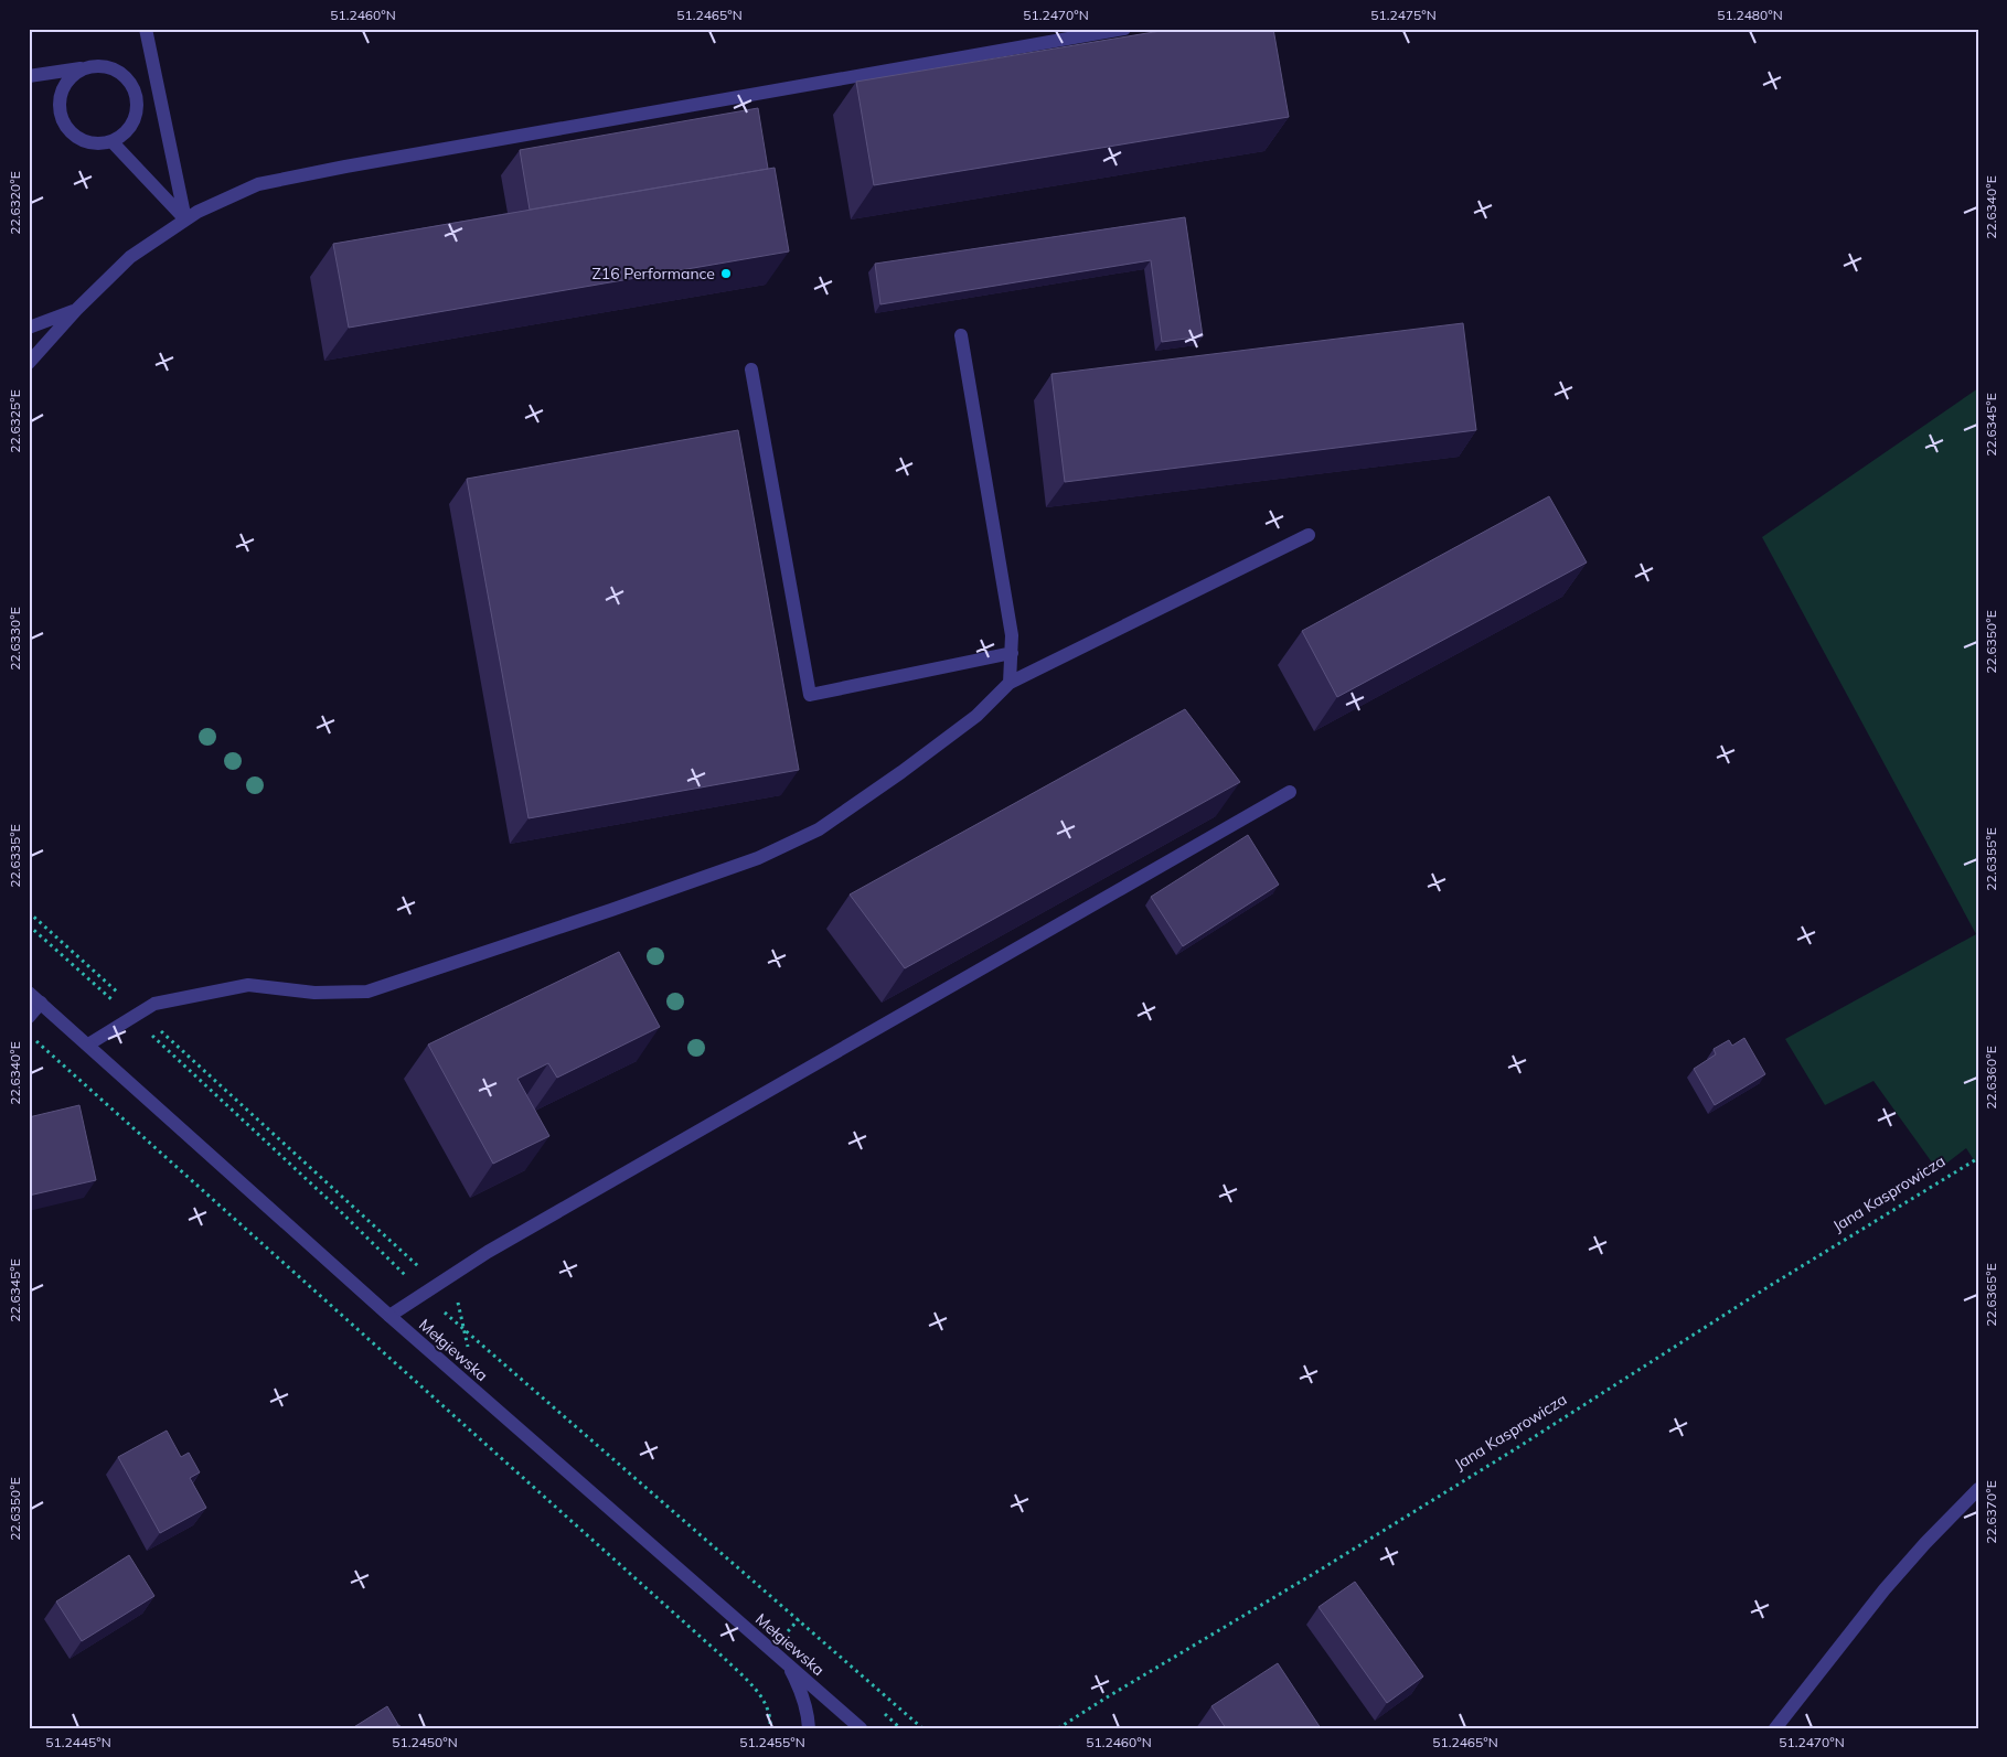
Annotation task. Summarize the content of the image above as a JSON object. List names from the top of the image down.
{
  "streets": {
    "street": ["Mełgiewska"],
    "path": ["Jana Kasprowicza"]
  },
  "places": ["Z16 Performance"],
  "coordinates": [
    "51.2460°N",
    "51.2465°N",
    "51.2470°N",
    "51.2475°N",
    "51.2480°N",
    "22.6320°E",
    "22.6340°E",
    "22.6325°E",
    "22.6345°E",
    "22.6330°E",
    "22.6350°E",
    "22.6335°E",
    "22.6355°E",
    "22.6360°E",
    "22.6365°E",
    "22.6370°E",
    "51.2445°N",
    "51.2450°N",
    "51.2455°N"
  ]
}
